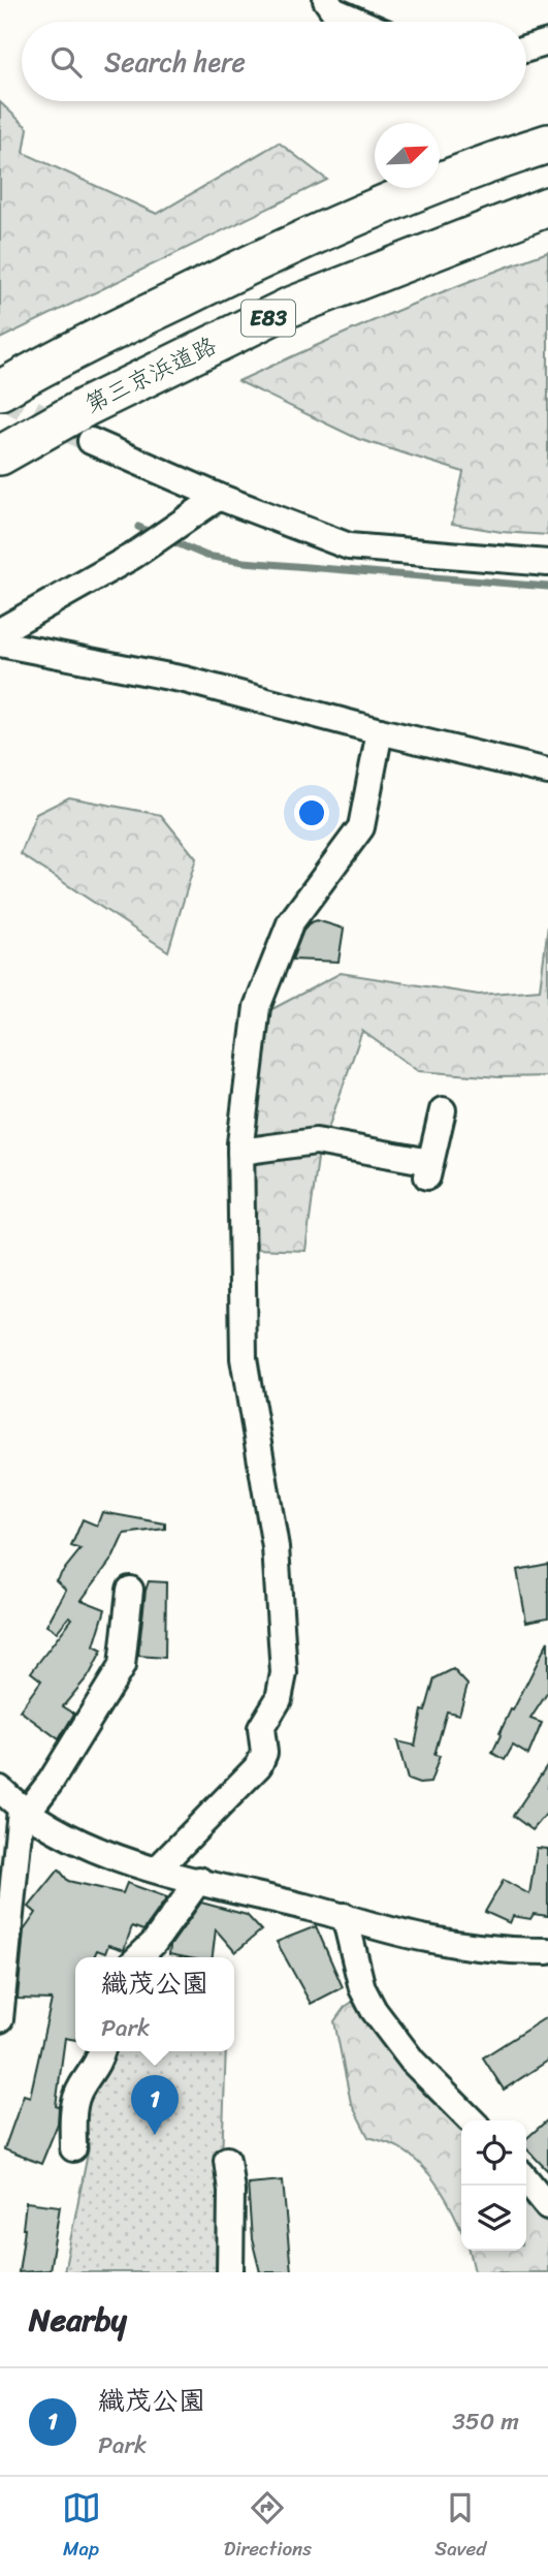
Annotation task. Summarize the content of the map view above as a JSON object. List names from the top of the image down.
{
  "streets": {
    "highway": ["E83", "第三京浜道路"]
  },
  "north": "top right",
  "page": {
    "search": "Search here",
    "popup": ["織茂公園", "Park"],
    "pins": "1",
    "heading": "Nearby",
    "list": [
      {
        "mark": "1",
        "name": "織茂公園",
        "note": "Park",
        "value": "350 m"
      }
    ],
    "nav": ["Map", "Directions", "Saved"]
  }
}
